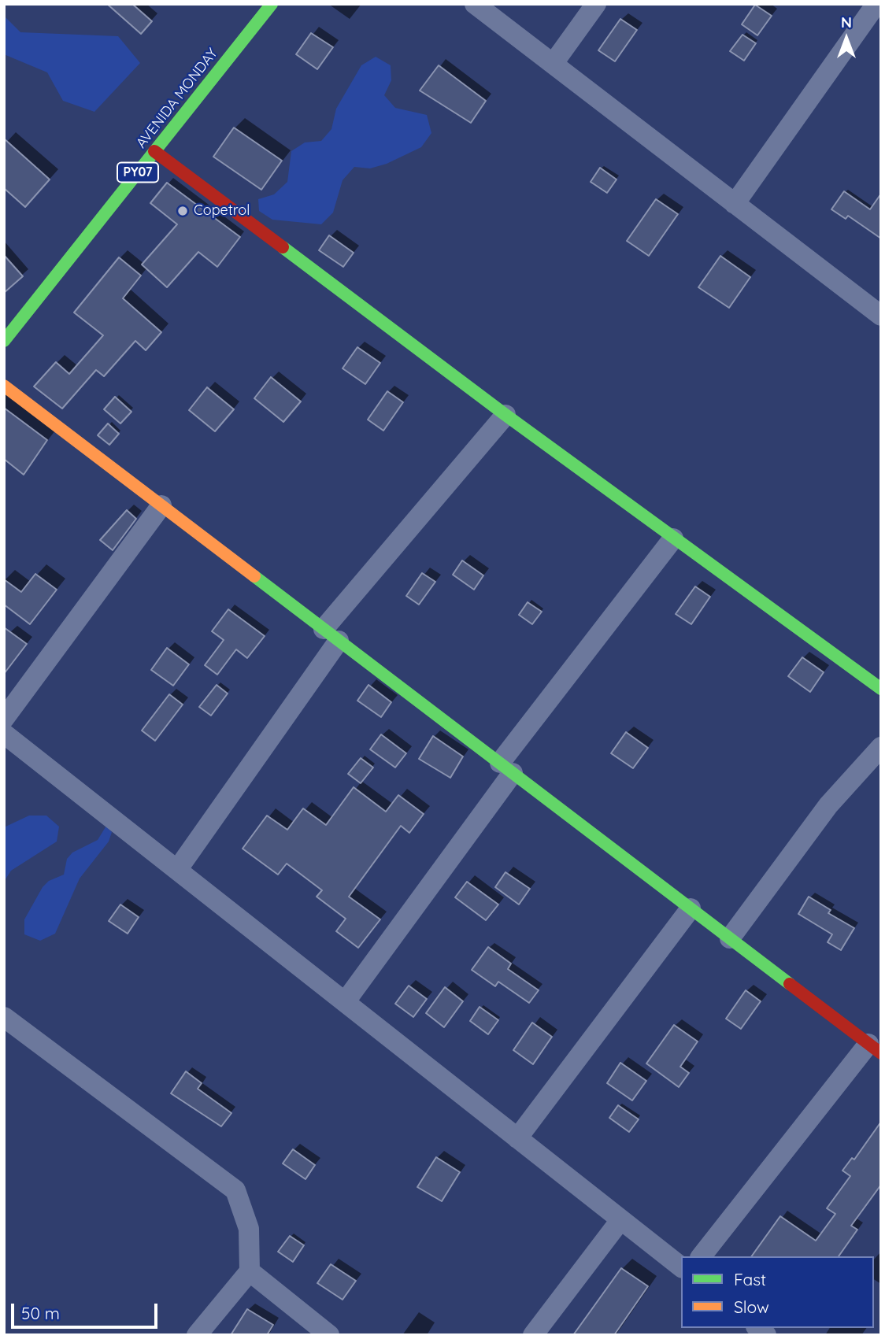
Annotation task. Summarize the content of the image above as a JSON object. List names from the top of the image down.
{
  "streets": {
    "main road": ["AVENIDA MONDAY", "PY07"]
  },
  "places": ["Copetrol"],
  "legend": ["Fast", "Slow"],
  "scale_bar": "50 m",
  "north": "top"
}
